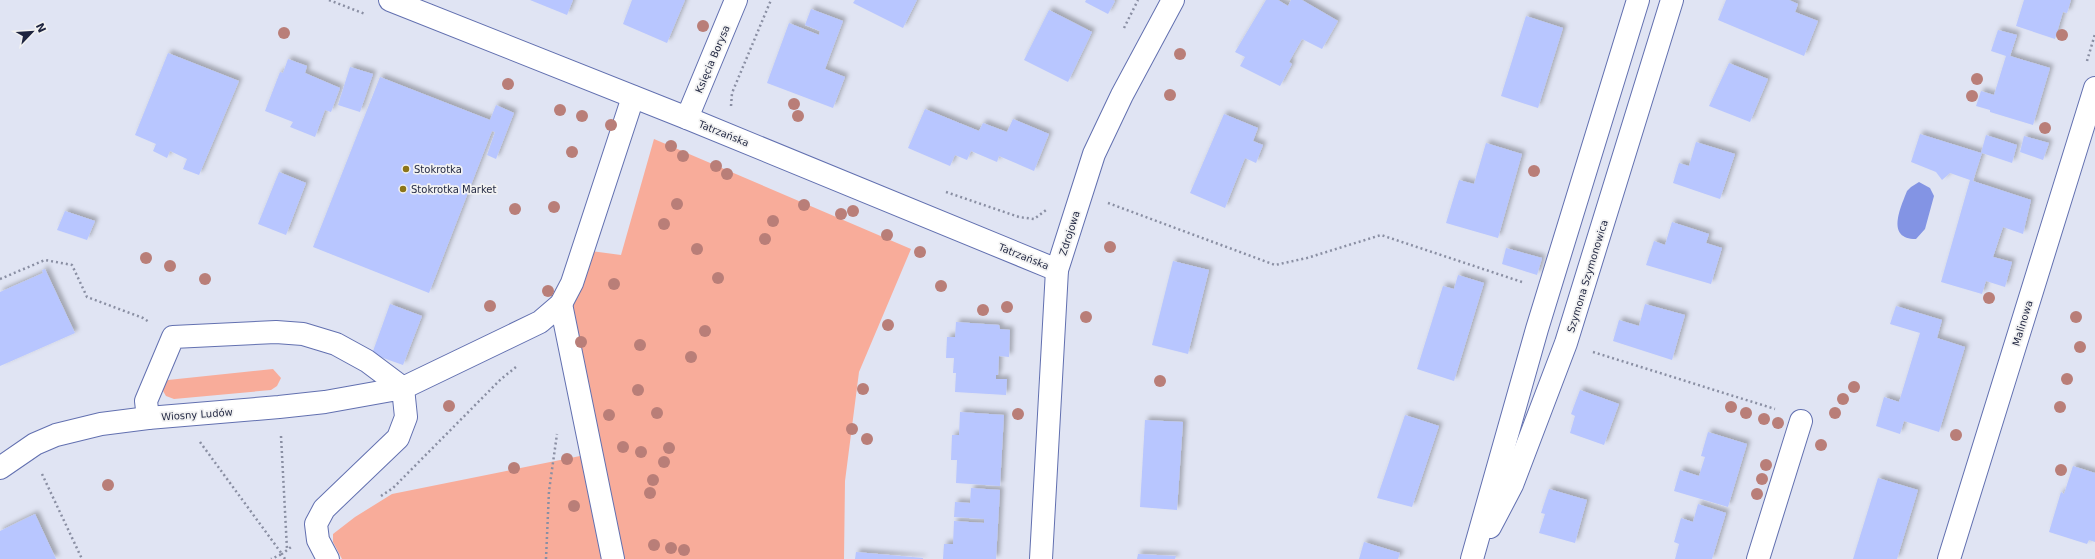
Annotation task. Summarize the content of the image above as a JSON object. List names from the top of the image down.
{
  "streets": {
    "street": [
      "Księcia Borysa",
      "Tatrzańska",
      "Zdrojowa",
      "Szymona Szymonowica",
      "Malinowa",
      "Wiosny Ludów"
    ]
  },
  "crossings": [
    ["Księcia Borysa", "Tatrzańska"],
    ["Tatrzańska", "Zdrojowa"]
  ],
  "places": ["Stokrotka", "Stokrotka Market"],
  "north": "top right"
}
